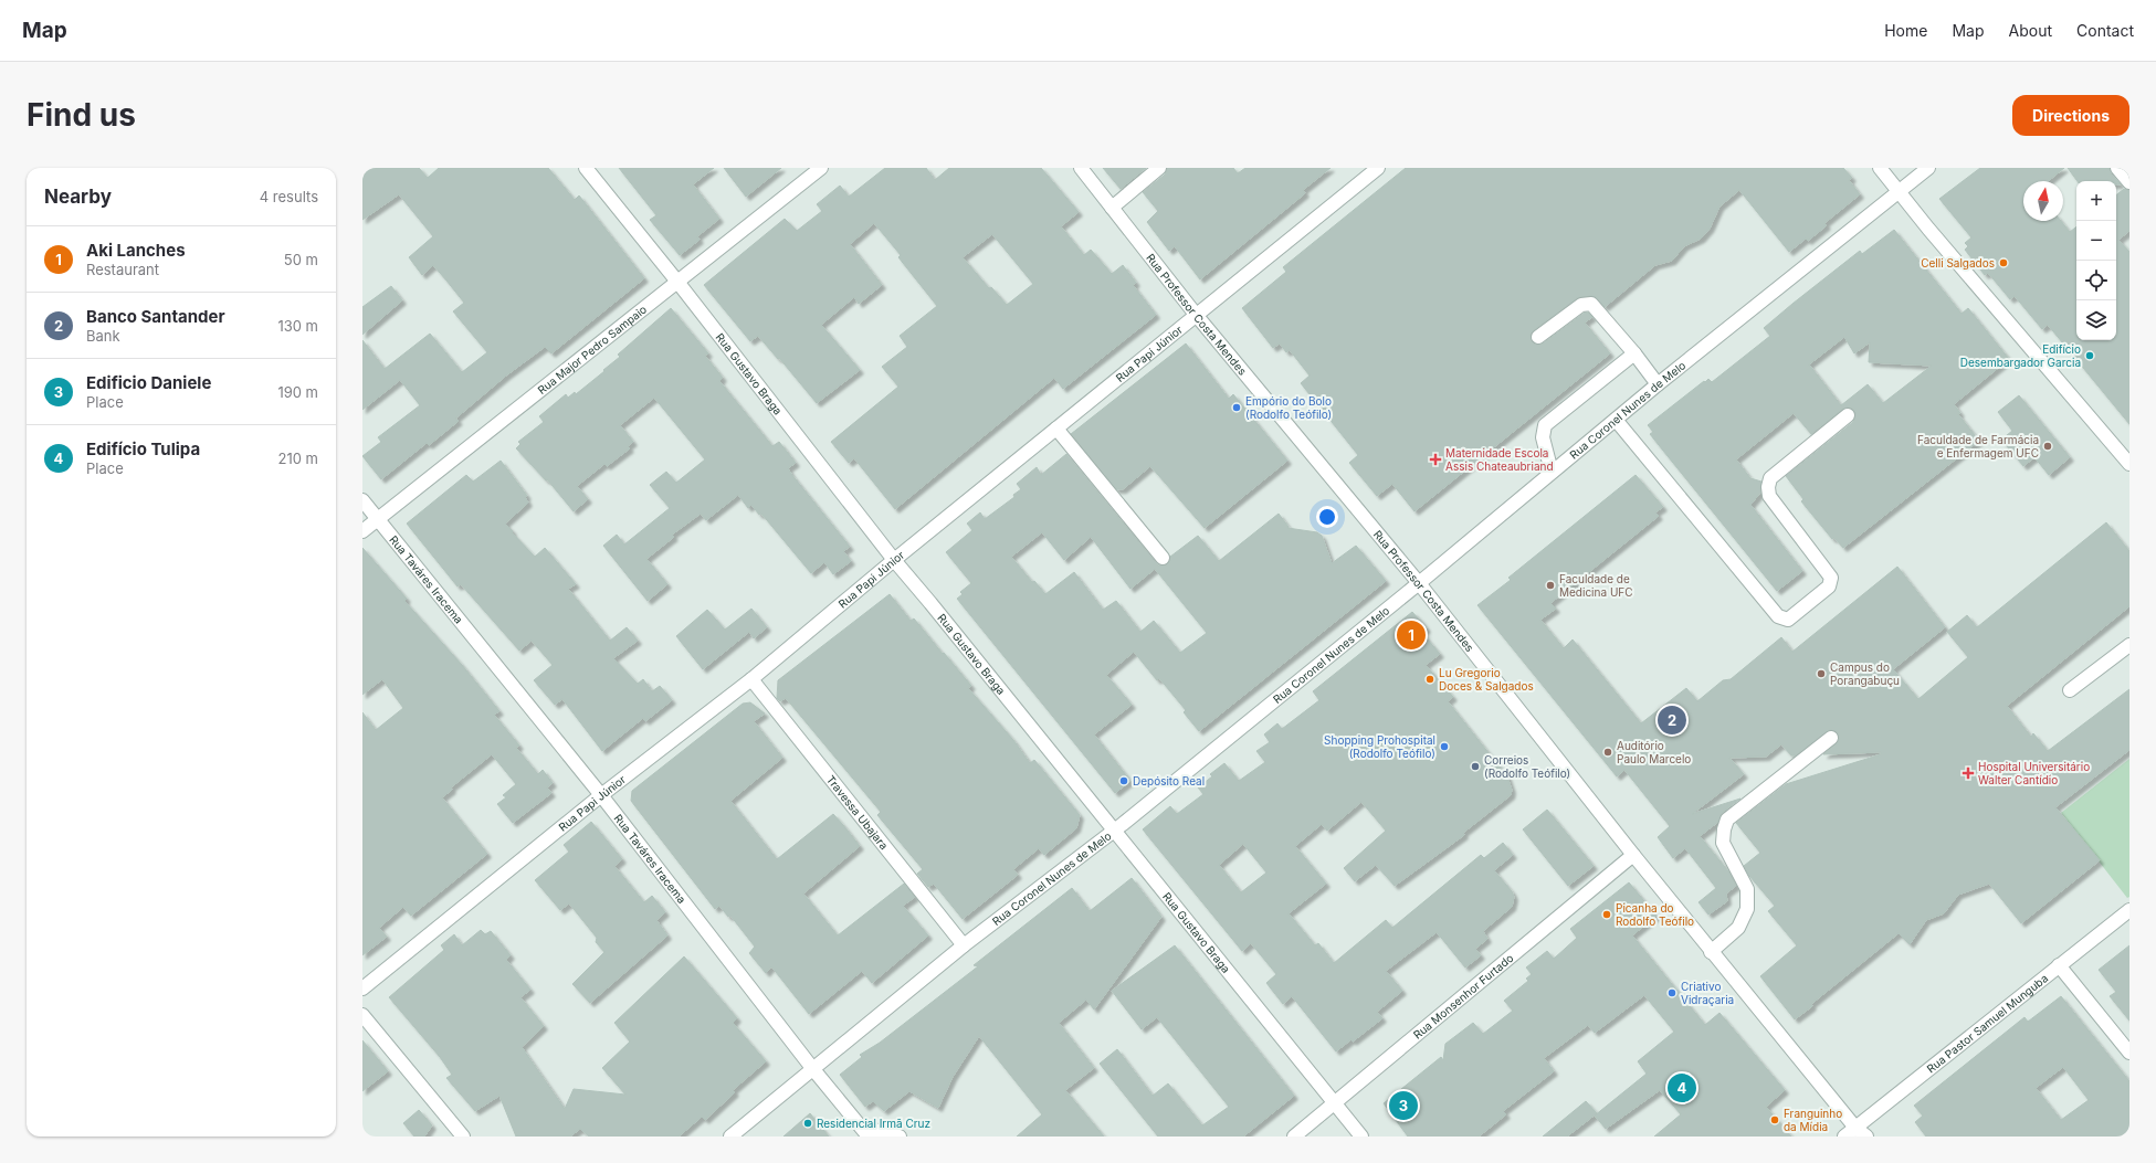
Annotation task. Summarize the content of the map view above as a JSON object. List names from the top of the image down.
{
  "streets": {
    "street": [
      "Rua Professor Costa Mendes",
      "Rua Major Pedro Sampaio",
      "Rua Papi Júnior",
      "Rua Gustavo Braga",
      "Rua Coronel Nunes de Melo",
      "Rua Taváres Iracema",
      "Travessa Ubajara",
      "Rua Monsenhor Furtado",
      "Rua Pastor Samuel Munguba"
    ]
  },
  "crossings": [
    ["Rua Professor Costa Mendes", "Rua Papi Júnior"],
    ["Rua Professor Costa Mendes", "Rua Coronel Nunes de Melo"],
    ["Rua Professor Costa Mendes", "Rua Monsenhor Furtado"],
    ["Rua Professor Costa Mendes", "Rua Pastor Samuel Munguba"],
    ["Rua Major Pedro Sampaio", "Rua Gustavo Braga"],
    ["Rua Major Pedro Sampaio", "Rua Taváres Iracema"],
    ["Rua Papi Júnior", "Rua Gustavo Braga"],
    ["Rua Papi Júnior", "Rua Taváres Iracema"],
    ["Rua Papi Júnior", "Travessa Ubajara"],
    ["Rua Gustavo Braga", "Rua Coronel Nunes de Melo"],
    ["Rua Gustavo Braga", "Rua Monsenhor Furtado"],
    ["Rua Coronel Nunes de Melo", "Rua Taváres Iracema"],
    ["Rua Coronel Nunes de Melo", "Travessa Ubajara"]
  ],
  "places": {
    "other": [
      "Celli Salgados",
      "Edifício Desembargador Garcia",
      "Empório do Bolo (Rodolfo Teófilo)",
      "Faculdade de Farmácia e Enfermagem UFC",
      "Faculdade de Medicina UFC",
      "Campus do Porangabuçu",
      "Lu Gregorio Doces & Salgados",
      "Shopping Prohospital (Rodolfo Teófilo)",
      "Auditório Paulo Marcelo",
      "Correios (Rodolfo Teófilo)",
      "Depósito Real",
      "Picanha do Rodolfo Teófilo",
      "Criativo Vidraçaria",
      "Franguinho da Mídia",
      "Residencial Irmã Cruz"
    ],
    "health": ["Maternidade Escola Assis Chateaubriand", "Hospital Universitário Walter Cantídio"]
  },
  "north": "top",
  "page": {
    "header": "Map",
    "nav": [
      "Home",
      "Map",
      "About",
      "Contact"
    ],
    "buttons": "Directions",
    "title": "Find us",
    "heading": ["Nearby", "4 results"],
    "map_buttons": ["+", "−"],
    "list": [
      {
        "mark": "1",
        "name": "Aki Lanches",
        "note": "Restaurant",
        "value": "50 m"
      },
      {
        "mark": "2",
        "name": "Banco Santander",
        "note": "Bank",
        "value": "130 m"
      },
      {
        "mark": "3",
        "name": "Edificio Daniele",
        "note": "Place",
        "value": "190 m"
      },
      {
        "mark": "4",
        "name": "Edifício Tulipa",
        "note": "Place",
        "value": "210 m"
      }
    ],
    "pins": [
      "1",
      "2",
      "4",
      "3"
    ]
  }
}
